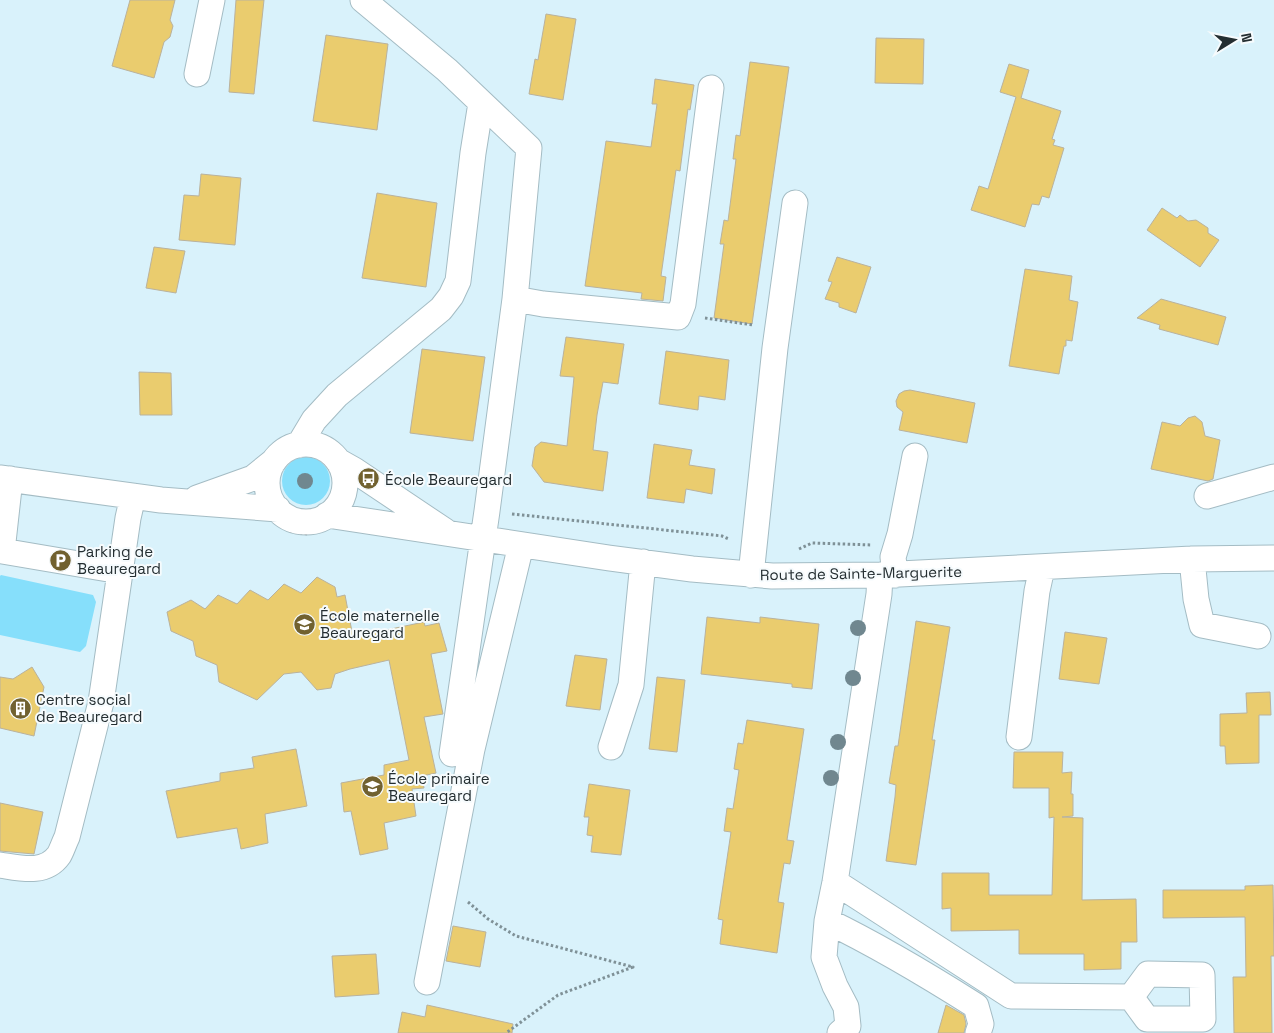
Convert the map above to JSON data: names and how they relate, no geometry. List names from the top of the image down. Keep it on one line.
{"streets":{"street":["Route de Sainte-Marguerite"]},"places":{"bus stop":["École Beauregard"],"parking":["Parking de Beauregard"],"school or university":["École maternelle Beauregard","École primaire Beauregard"],"building":["Centre social de Beauregard"]},"north":"right"}
